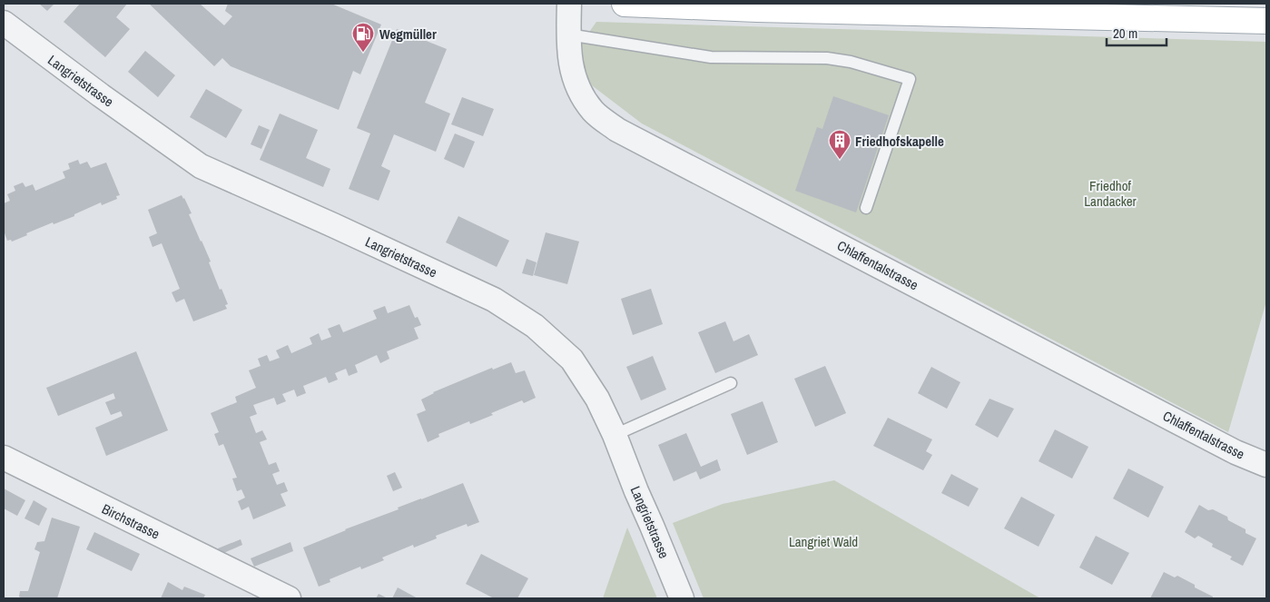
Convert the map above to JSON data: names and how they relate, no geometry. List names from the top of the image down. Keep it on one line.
{"streets":{"street":["Langrietstrasse","Chlaffentalstrasse","Birchstrasse"]},"parks":["Friedhof Landacker","Langriet Wald"],"places":{"fuel station":["Wegmüller"],"building":["Friedhofskapelle"]},"scale_bar":"20 m"}
